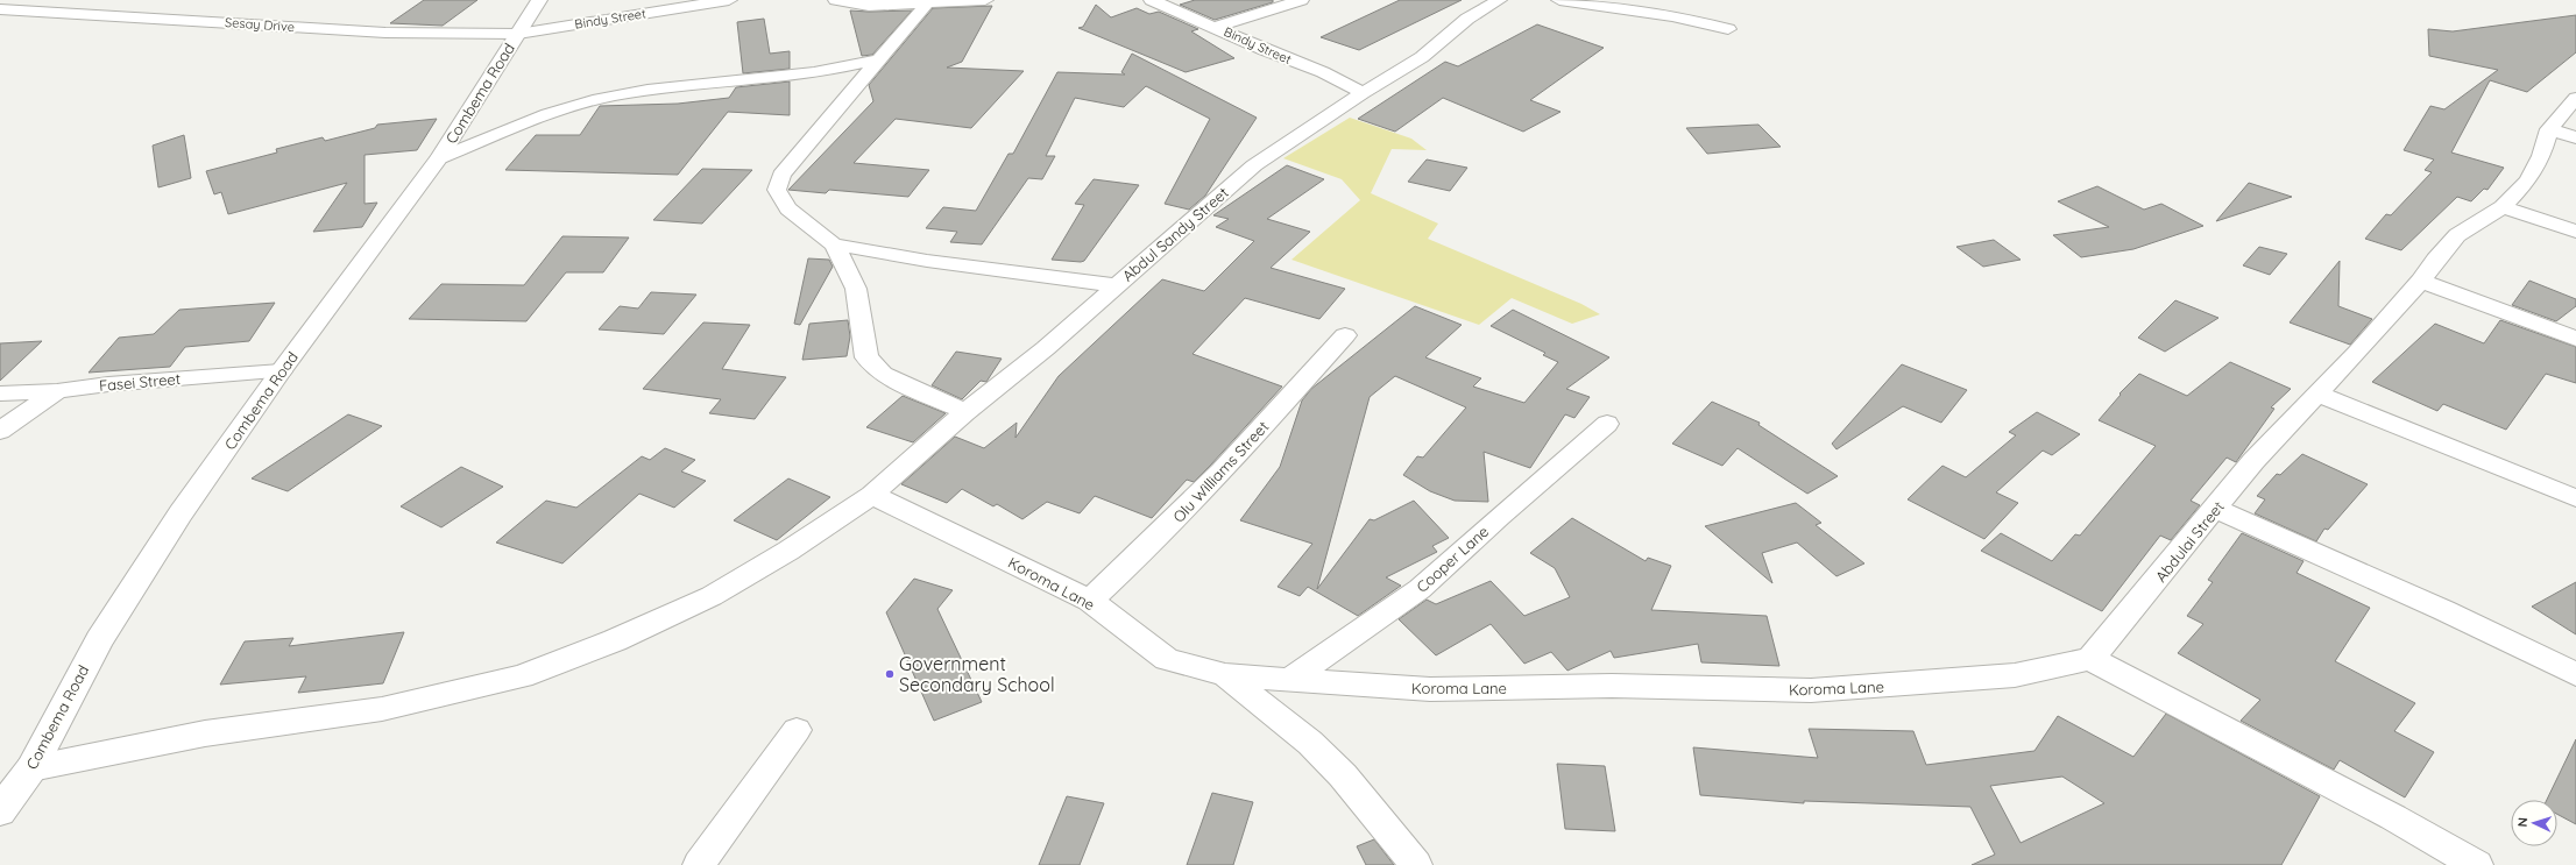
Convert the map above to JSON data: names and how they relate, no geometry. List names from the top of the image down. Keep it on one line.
{"streets":{"street":["Bindy Street","Sesay Drive","Combema Road","Abdul Sandy Street","Fasei Street","Olu Williams Street","Abdulai Street","Cooper Lane","Koroma Lane"]},"crossings":[["Bindy Street","Sesay Drive"],["Bindy Street","Combema Road"],["Bindy Street","Abdul Sandy Street"],["Sesay Drive","Combema Road"],["Combema Road","Abdul Sandy Street"],["Combema Road","Fasei Street"],["Abdul Sandy Street","Koroma Lane"],["Olu Williams Street","Koroma Lane"],["Abdulai Street","Koroma Lane"],["Cooper Lane","Koroma Lane"]],"places":["Government Secondary School"],"north":"left"}
